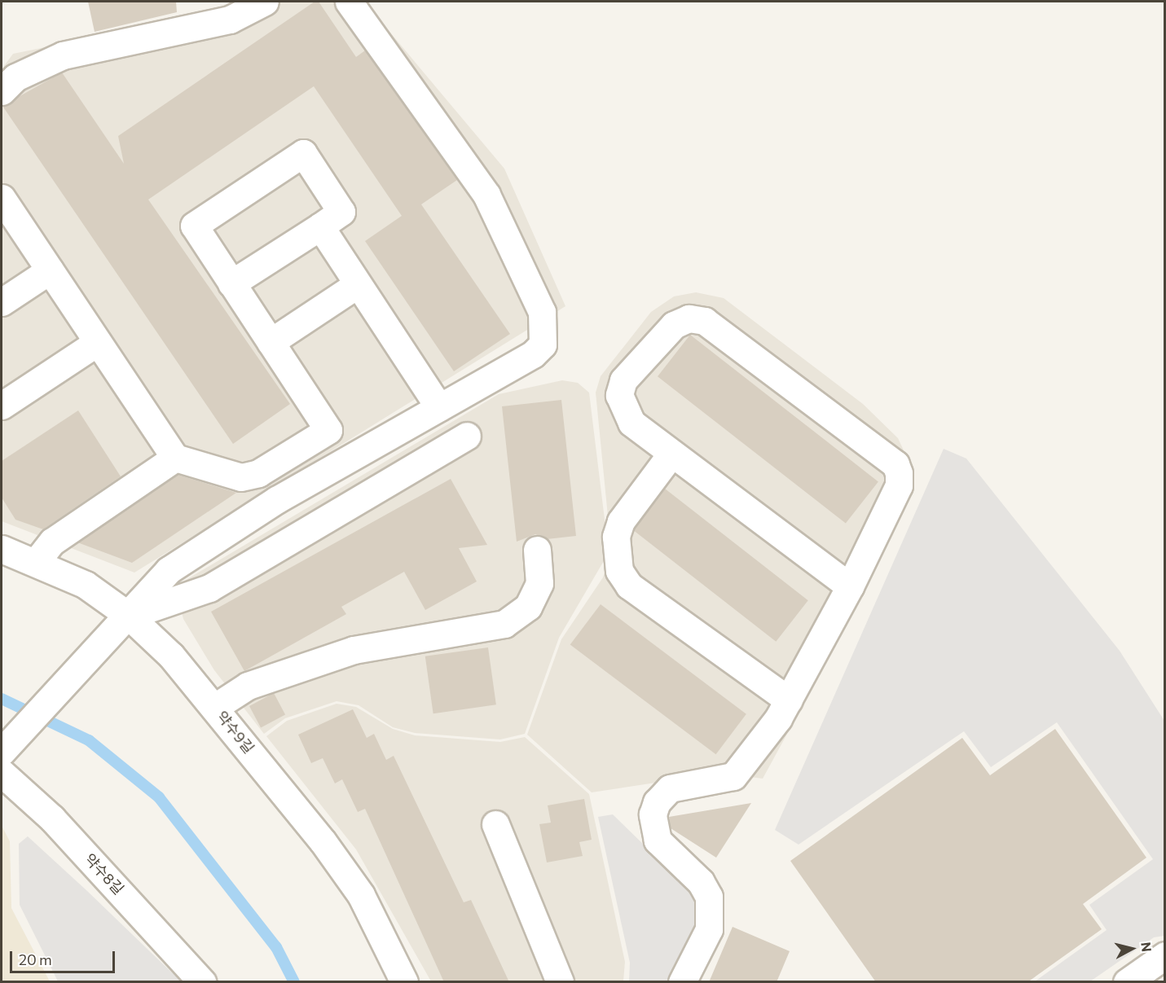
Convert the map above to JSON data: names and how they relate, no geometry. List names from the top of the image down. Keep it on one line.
{"streets":{"street":["약수9길","약수8길"]},"scale_bar":"20 m","north":"right"}
